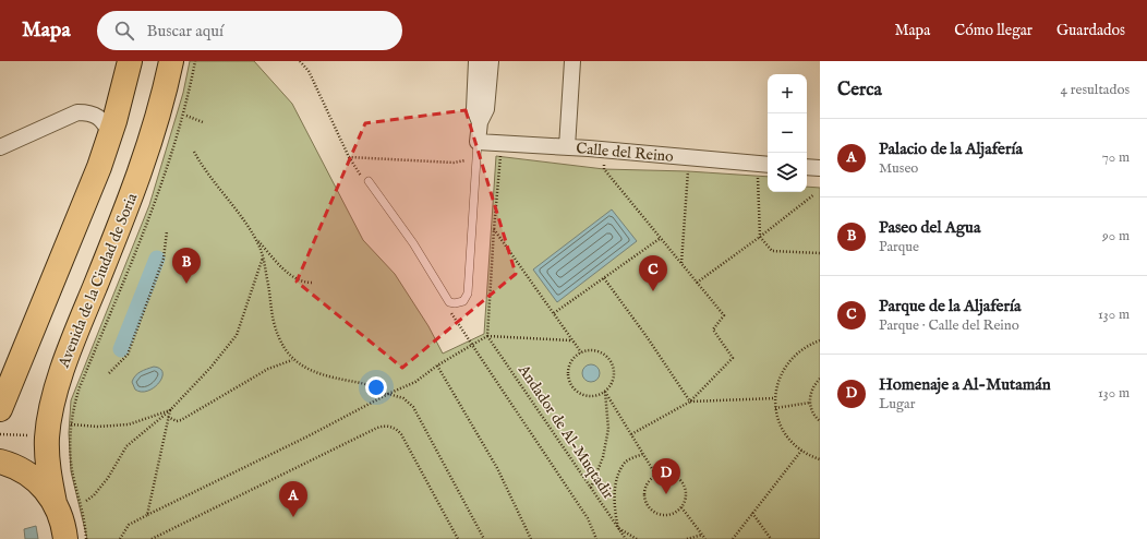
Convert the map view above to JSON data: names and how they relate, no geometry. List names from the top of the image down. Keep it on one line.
{"streets":{"main road":["Avenida de la Ciudad de Soria"],"street":["Calle del Reino"],"path":["Andador de Al-Muqtadir"]},"page":{"header":"Mapa","search":"Buscar aquí","nav":["Mapa","Cómo llegar","Guardados"],"heading":["Cerca","4 resultados"],"map_buttons":["+","−"],"list":[{"mark":"A","name":"Palacio de la Aljafería","note":"Museo","value":"70 m"},{"mark":"B","name":"Paseo del Agua","note":"Parque","value":"90 m"},{"mark":"C","name":"Parque de la Aljafería","note":"Parque · Calle del Reino","value":"130 m"},{"mark":"D","name":"Homenaje a Al-Mutamán","note":"Lugar","value":"130 m"}],"pins":["B","C","D","A"]}}
